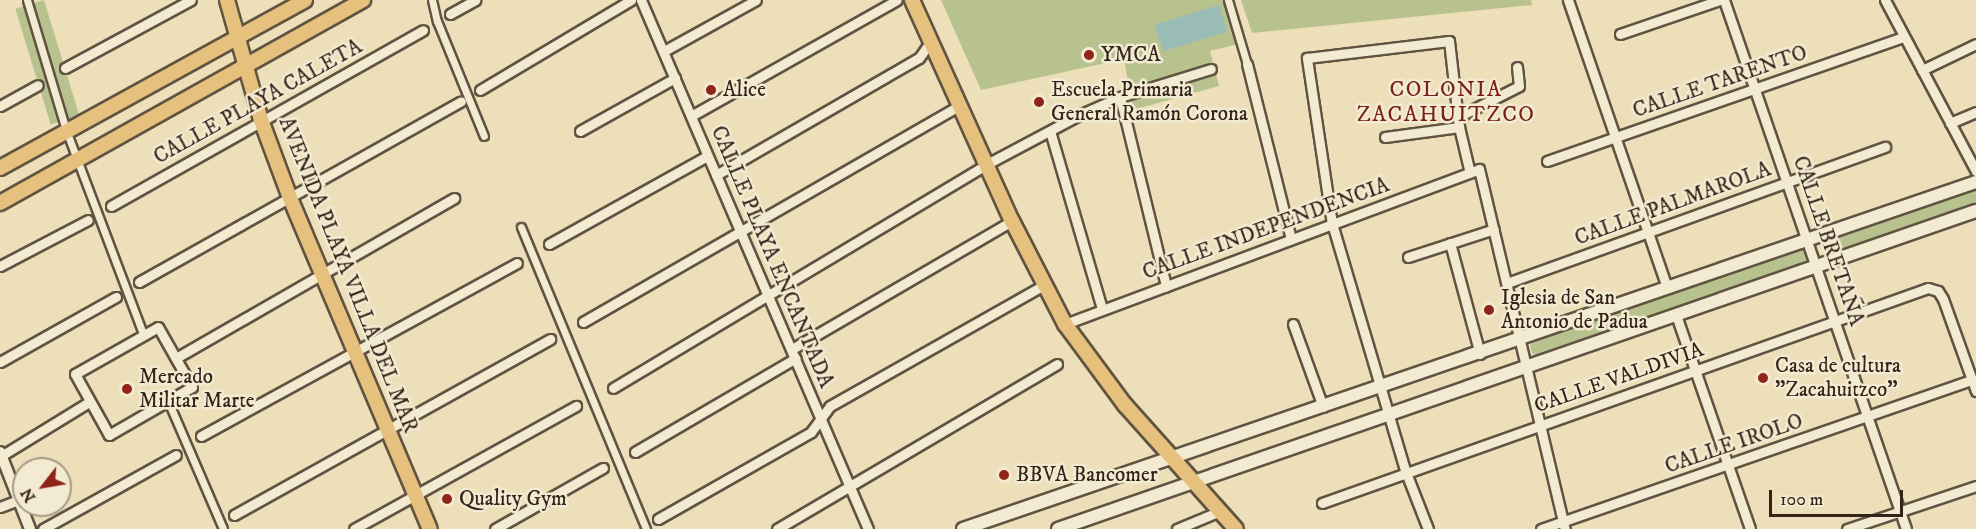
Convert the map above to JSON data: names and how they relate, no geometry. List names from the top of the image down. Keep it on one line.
{"streets":{"main road":["AVENIDA PLAYA VILLA DEL MAR"],"street":["CALLE TARENTO","CALLE PLAYA CALETA","CALLE PALMAROLA","CALLE INDEPENDENCIA","CALLE BRETAÑA","CALLE PLAYA ENCANTADA","CALLE VALDIVIA","CALLE IROLO"]},"crossings":[["CALLE TARENTO","CALLE BRETAÑA"],["CALLE PLAYA CALETA","AVENIDA PLAYA VILLA DEL MAR"],["CALLE PALMAROLA","CALLE BRETAÑA"],["CALLE BRETAÑA","CALLE VALDIVIA"],["CALLE BRETAÑA","CALLE IROLO"],["CALLE VALDIVIA","CALLE IROLO"]],"districts":["COLONIA ZACAHUITZCO"],"places":["YMCA","Alice","Escuela Primaria General Ramón Corona","Iglesia de San Antonio de Padua","Casa de cultura \"Zacahuitzco\"","Mercado Militar Marte","BBVA Bancomer","Quality Gym"],"scale_bar":"100 m","north":"bottom left"}
